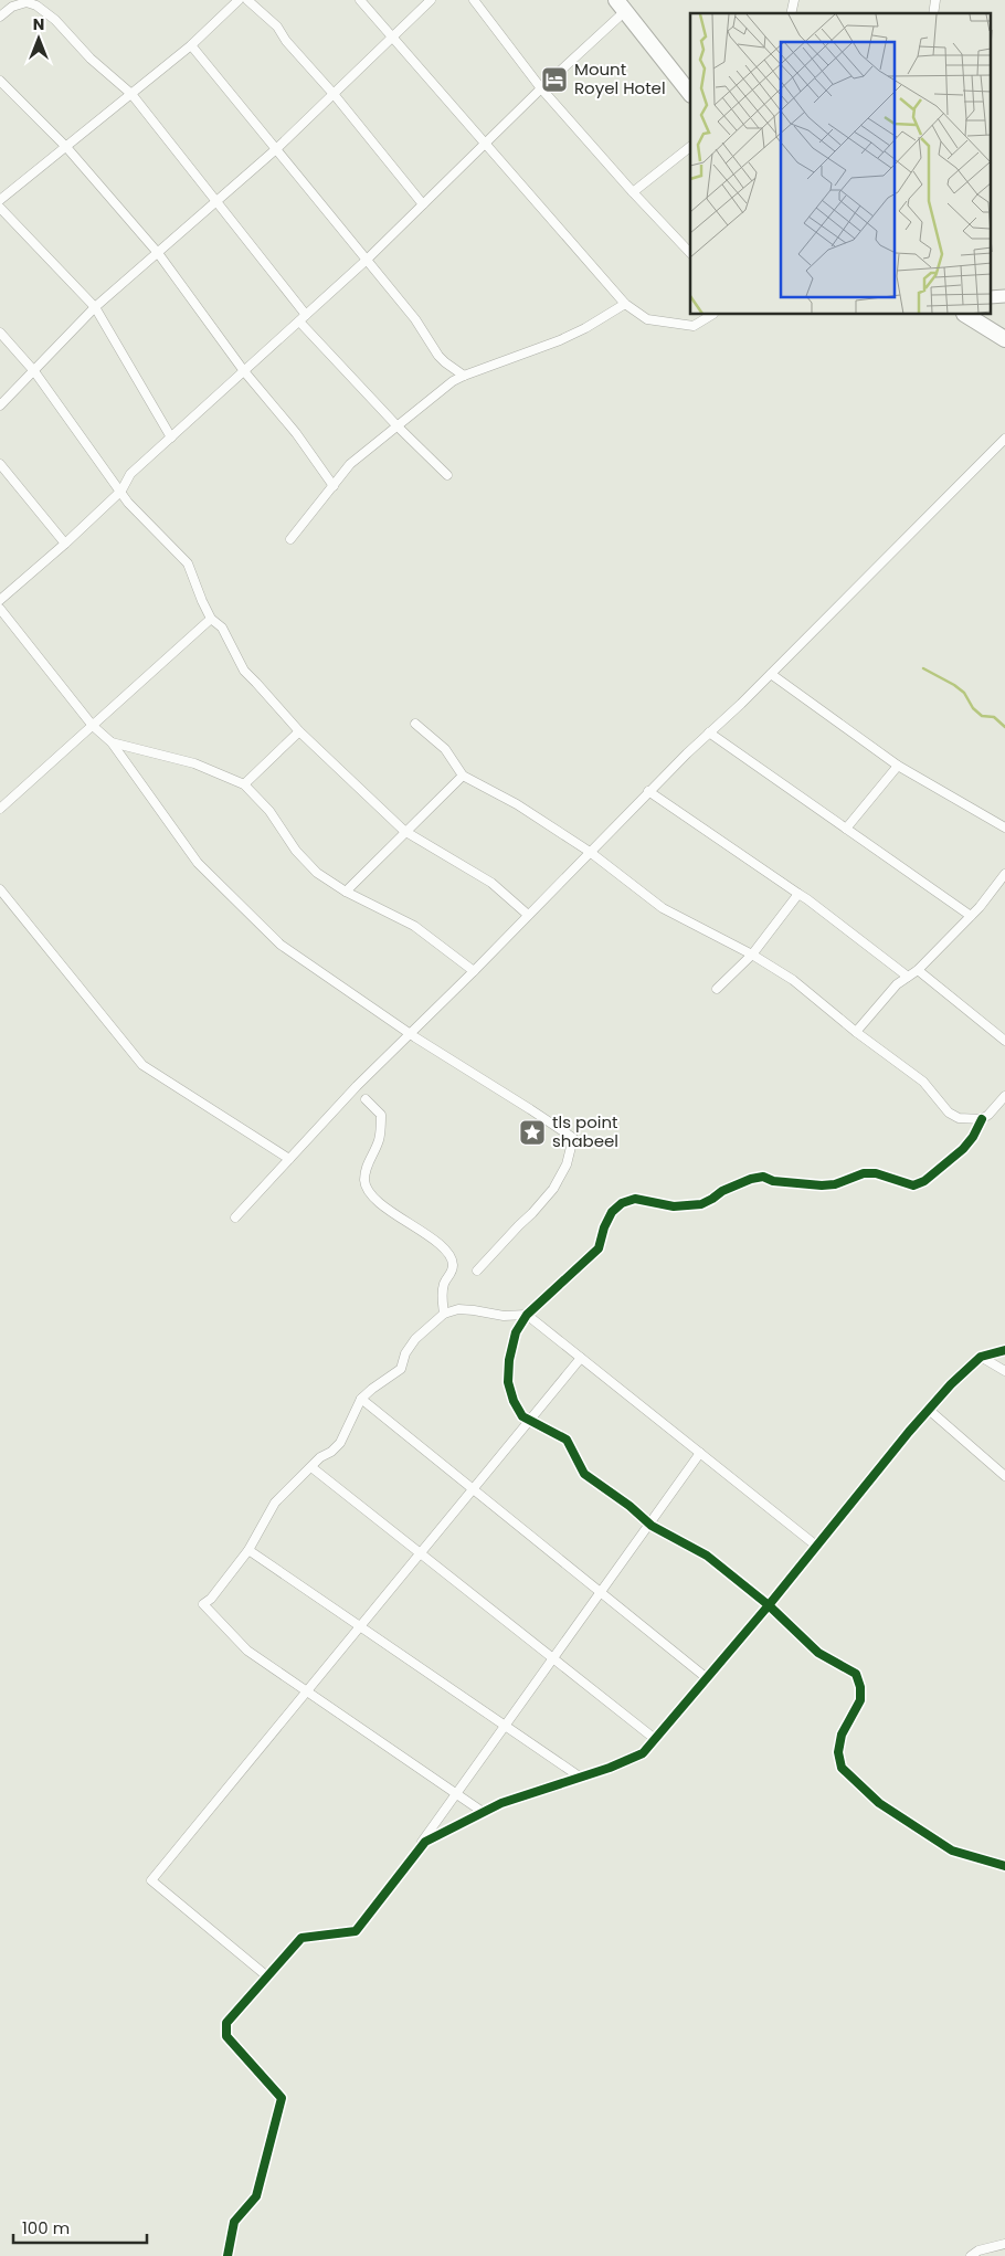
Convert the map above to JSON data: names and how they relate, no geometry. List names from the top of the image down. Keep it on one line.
{"places":{"hotel":["Mount Royel Hotel"],"place":["tls point shabeel"]},"scale_bar":"100 m","north":"top"}
